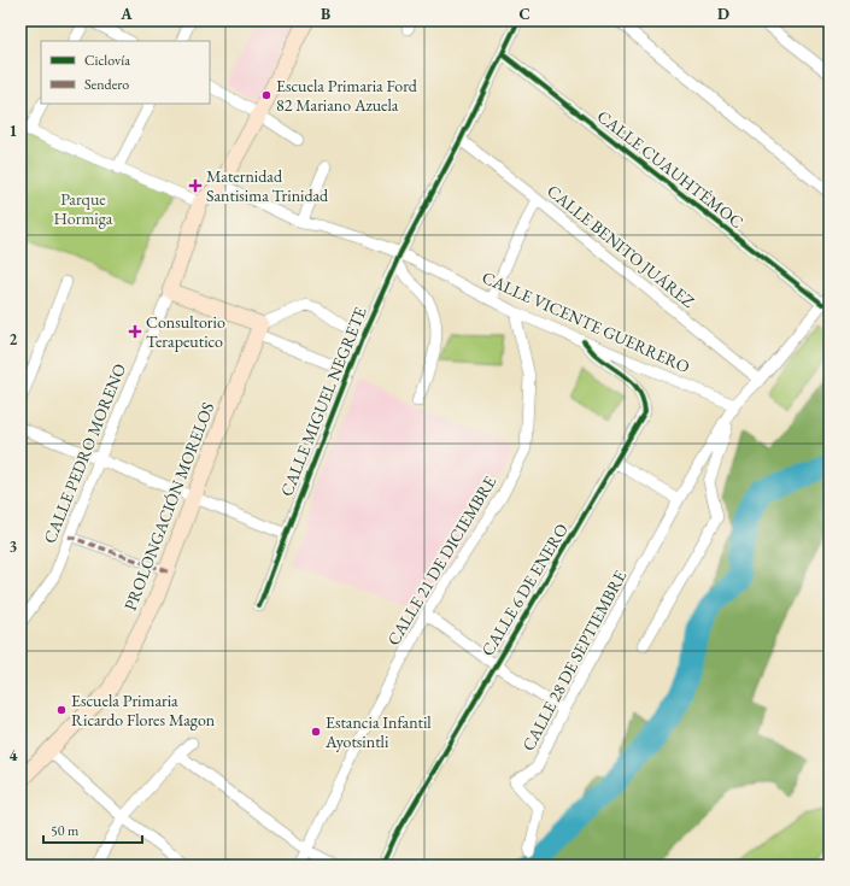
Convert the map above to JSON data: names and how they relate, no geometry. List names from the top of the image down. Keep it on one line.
{"streets":{"main road":["PROLONGACIÓN MORELOS"],"street":["CALLE CUAUHTÉMOC","CALLE BENITO JUÁREZ","CALLE VICENTE GUERRERO","CALLE MIGUEL NEGRETE","CALLE PEDRO MORENO","CALLE 21 DE DICIEMBRE","CALLE 6 DE ENERO","CALLE 28 DE SEPTIEMBRE"]},"crossings":[["CALLE CUAUHTÉMOC","CALLE MIGUEL NEGRETE"],["CALLE BENITO JUÁREZ","CALLE MIGUEL NEGRETE"],["CALLE VICENTE GUERRERO","CALLE MIGUEL NEGRETE"],["CALLE VICENTE GUERRERO","CALLE 21 DE DICIEMBRE"],["CALLE VICENTE GUERRERO","CALLE 6 DE ENERO"],["CALLE VICENTE GUERRERO","CALLE 28 DE SEPTIEMBRE"]],"parks":["Parque Hormiga"],"places":{"other":["Escuela Primaria Ford 82 Mariano Azuela","Escuela Primaria Ricardo Flores Magon","Estancia Infantil Ayotsintli"],"health":["Maternidad Santisima Trinidad","Consultorio Terapeutico"]},"legend":["Ciclovía","Sendero"],"scale_bar":"50 m","grid":{"columns":["A","B","C","D"],"rows":["1","2","3","4"]}}
